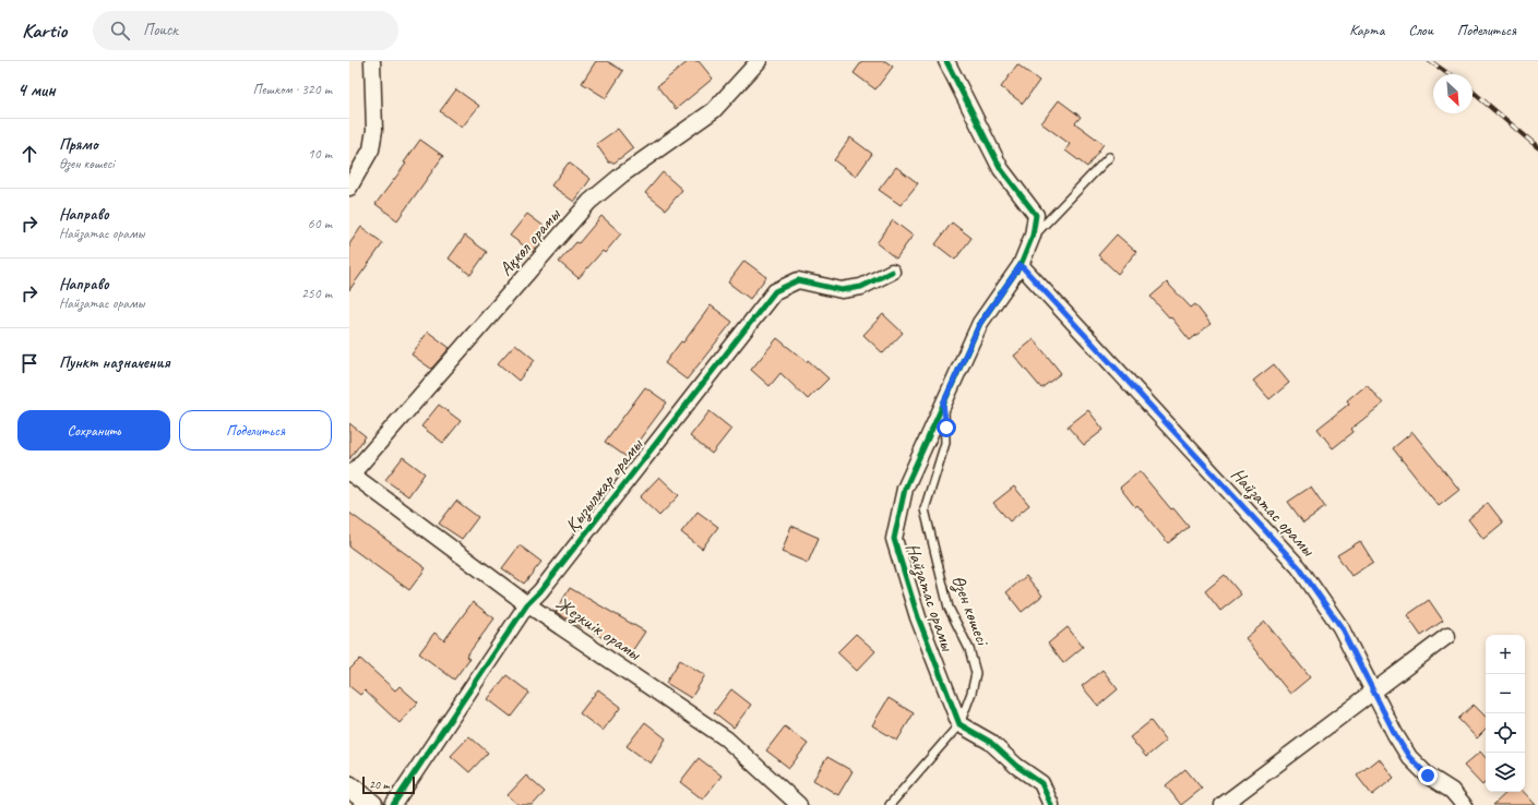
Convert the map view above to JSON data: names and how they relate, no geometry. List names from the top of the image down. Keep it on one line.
{"streets":{"street":["Ақкөл орамы","Қызылжар орамы","Найзатас орамы","Жезкиік орамы"],"lane":["Өзен көшесі"]},"crossings":[["Ақкөл орамы","Жезкиік орамы"],["Қызылжар орамы","Жезкиік орамы"],["Найзатас орамы","Өзен көшесі"]],"scale_bar":"20 m","north":"bottom right","page":{"header":"Kartio","search":"Поиск","nav":["Карта","Слои","Поделиться"],"heading":["4 мин","Пешком · 320 m"],"list":[["Прямо","Өзен көшесі","10 m"],["Направо","Найзатас орамы","60 m"],["Направо","Найзатас орамы","250 m"],"Пункт назначения"],"buttons":["Сохранить","Поделиться"],"map_buttons":["+","−"],"scale":"20 m"}}
